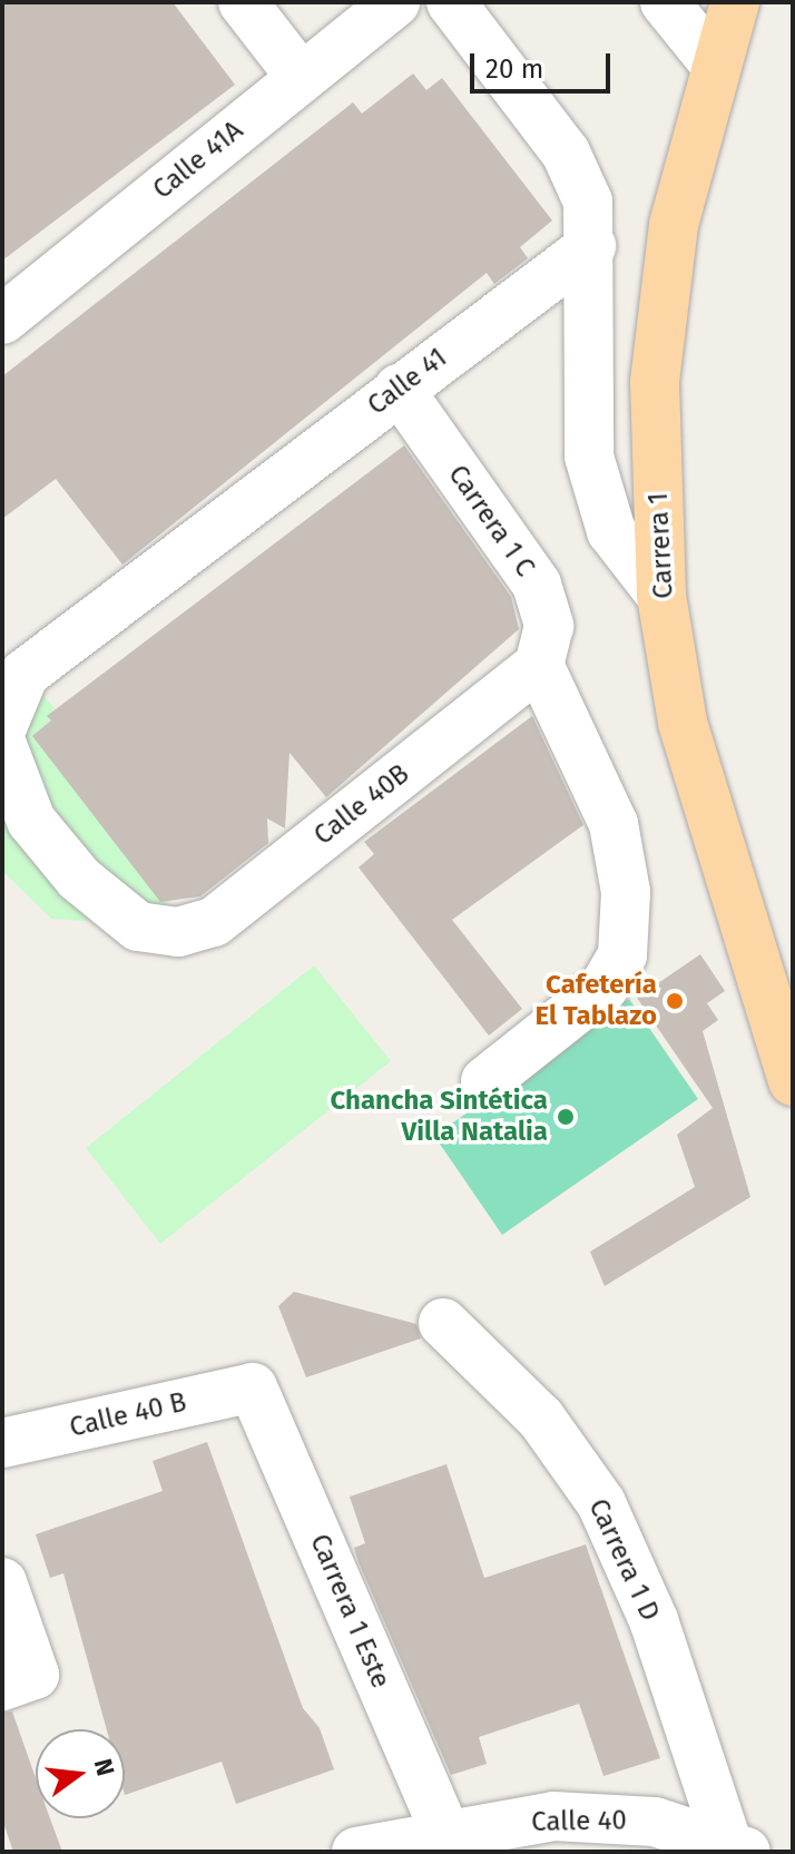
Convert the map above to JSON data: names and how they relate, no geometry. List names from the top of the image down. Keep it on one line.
{"streets":{"main road":["Carrera 1"],"street":["Calle 41A","Calle 41","Carrera 1 C","Calle 40B","Calle 40 B","Carrera 1 D","Carrera 1 Este","Calle 40"]},"crossings":[["Calle 41","Carrera 1 C"],["Calle 41","Calle 40B"],["Carrera 1 C","Calle 40B"],["Calle 40 B","Carrera 1 Este"],["Carrera 1 D","Calle 40"],["Carrera 1 Este","Calle 40"]],"places":["Cafetería El Tablazo","Chancha Sintética Villa Natalia"],"scale_bar":"20 m","north":"right"}
